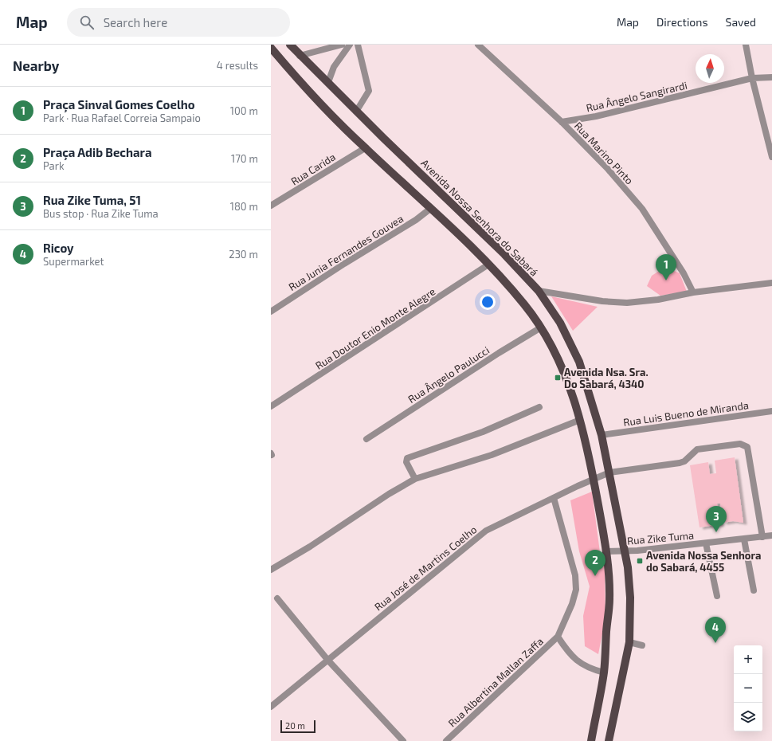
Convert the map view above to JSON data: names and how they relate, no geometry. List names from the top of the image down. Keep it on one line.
{"streets":{"main road":["Avenida Nossa Senhora do Sabará"],"street":["Rua Ângelo Sangirardi","Rua Marino Pinto","Rua Carida","Rua Junia Fernandes Gouvea","Rua Doutor Enio Monte Alegre","Rua Ângelo Paulucci","Rua Luis Bueno de Miranda","Rua Zike Tuma","Rua José de Martins Coelho","Rua Albertina Mallan Zaffa"]},"crossings":[["Rua Ângelo Sangirardi","Rua Marino Pinto"],["Avenida Nossa Senhora do Sabará","Rua Luis Bueno de Miranda"],["Avenida Nossa Senhora do Sabará","Rua Zike Tuma"],["Avenida Nossa Senhora do Sabará","Rua José de Martins Coelho"],["Rua Zike Tuma","Rua José de Martins Coelho"]],"places":{"transit":["Avenida Nsa. Sra. Do Sabará, 4340","Avenida Nossa Senhora do Sabará, 4455"]},"scale_bar":"20 m","north":"top","page":{"header":"Map","search":"Search here","nav":["Map","Directions","Saved"],"heading":["Nearby","4 results"],"list":[{"mark":"1","name":"Praça Sinval Gomes Coelho","note":"Park · Rua Rafael Correia Sampaio","value":"100 m"},{"mark":"2","name":"Praça Adib Bechara","note":"Park","value":"170 m"},{"mark":"3","name":"Rua Zike Tuma, 51","note":"Bus stop · Rua Zike Tuma","value":"180 m"},{"mark":"4","name":"Ricoy","note":"Supermarket","value":"230 m"}],"pins":["1","3","2","4"],"map_buttons":["+","−"],"scale":"20 m"}}
